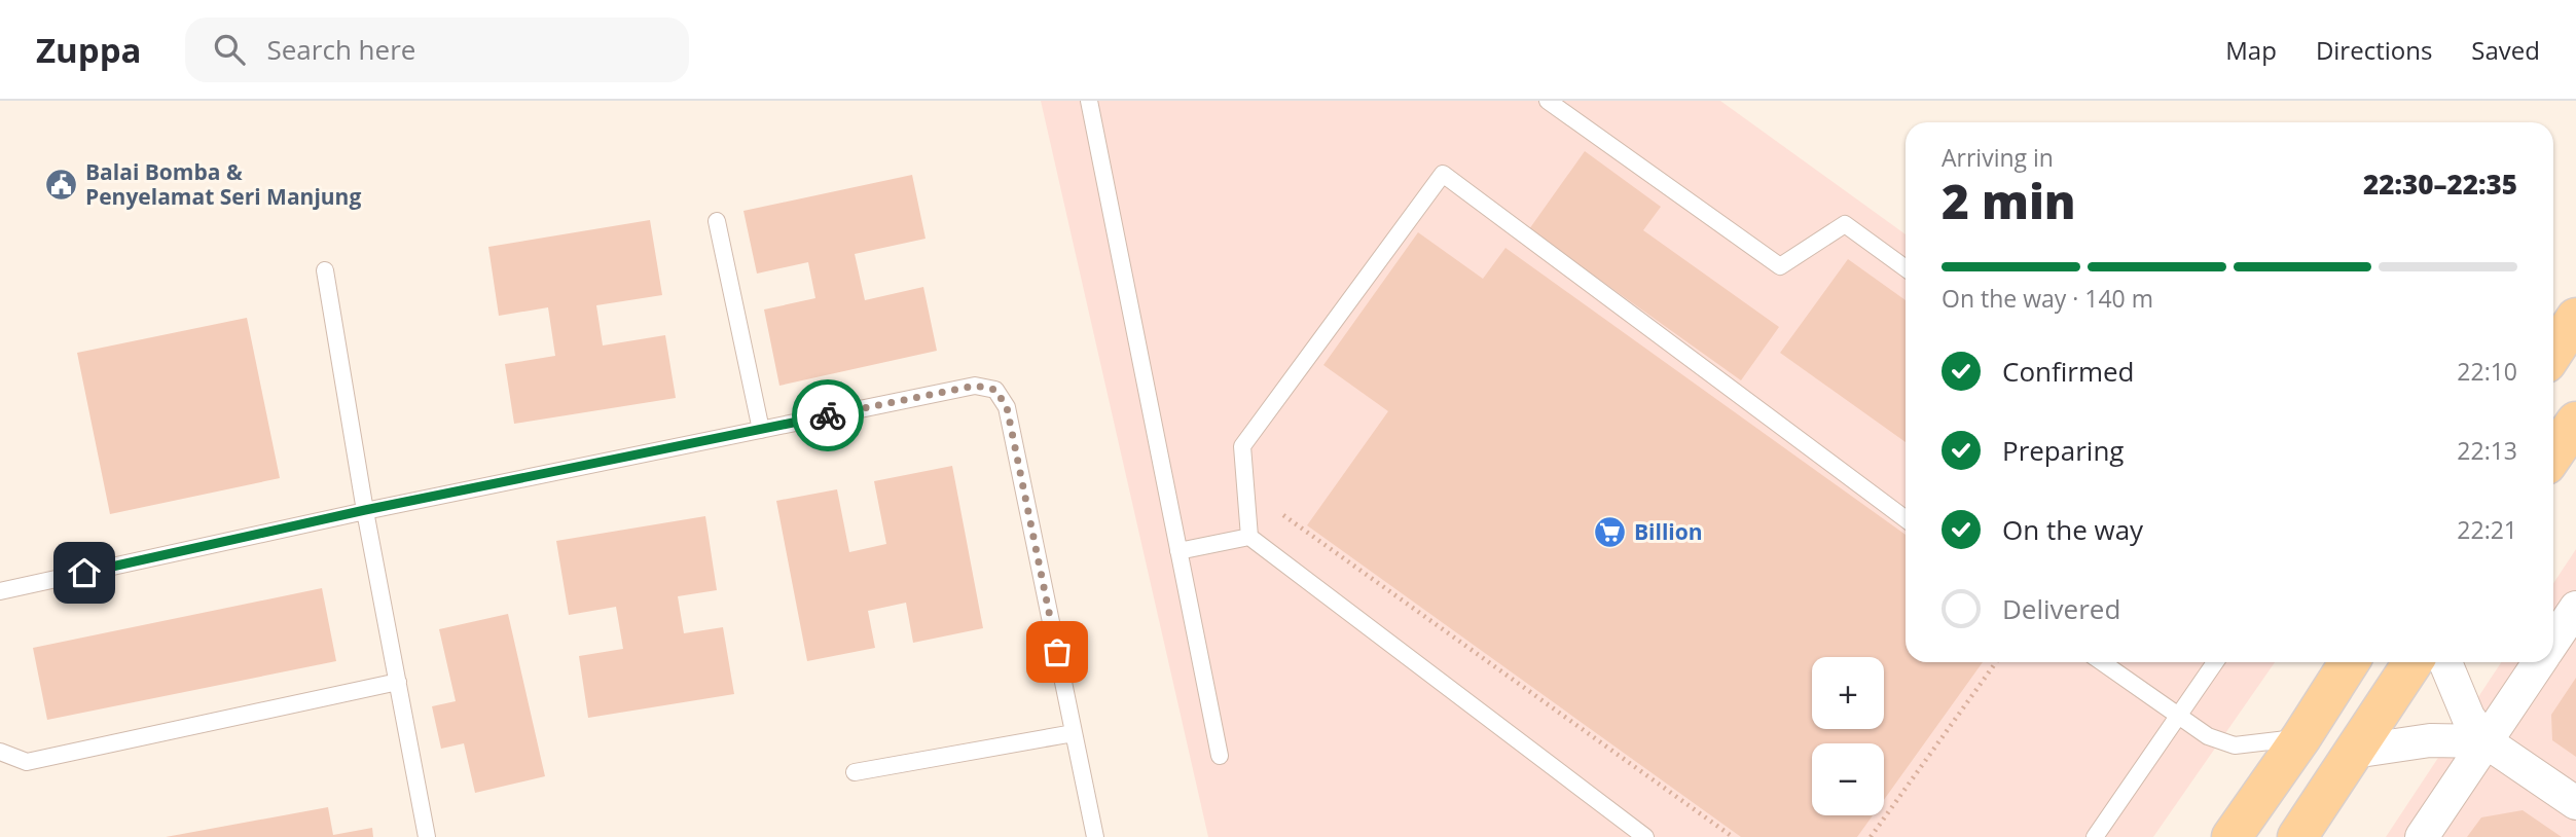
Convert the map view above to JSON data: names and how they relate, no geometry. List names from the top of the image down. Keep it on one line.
{"places":{"public building":["Balai Bomba & Penyelamat Seri Manjung"],"supermarket":["Billion"]},"page":{"header":"Zuppa","search":"Search here","nav":["Map","Directions","Saved"],"heading":["2 min","Arriving in","22:30–22:35"],"bar":"On the way · 140 m","list":[["Confirmed","22:10"],["Preparing","22:13"],["On the way","22:21"],"Delivered"],"map_buttons":["+","−"]}}
